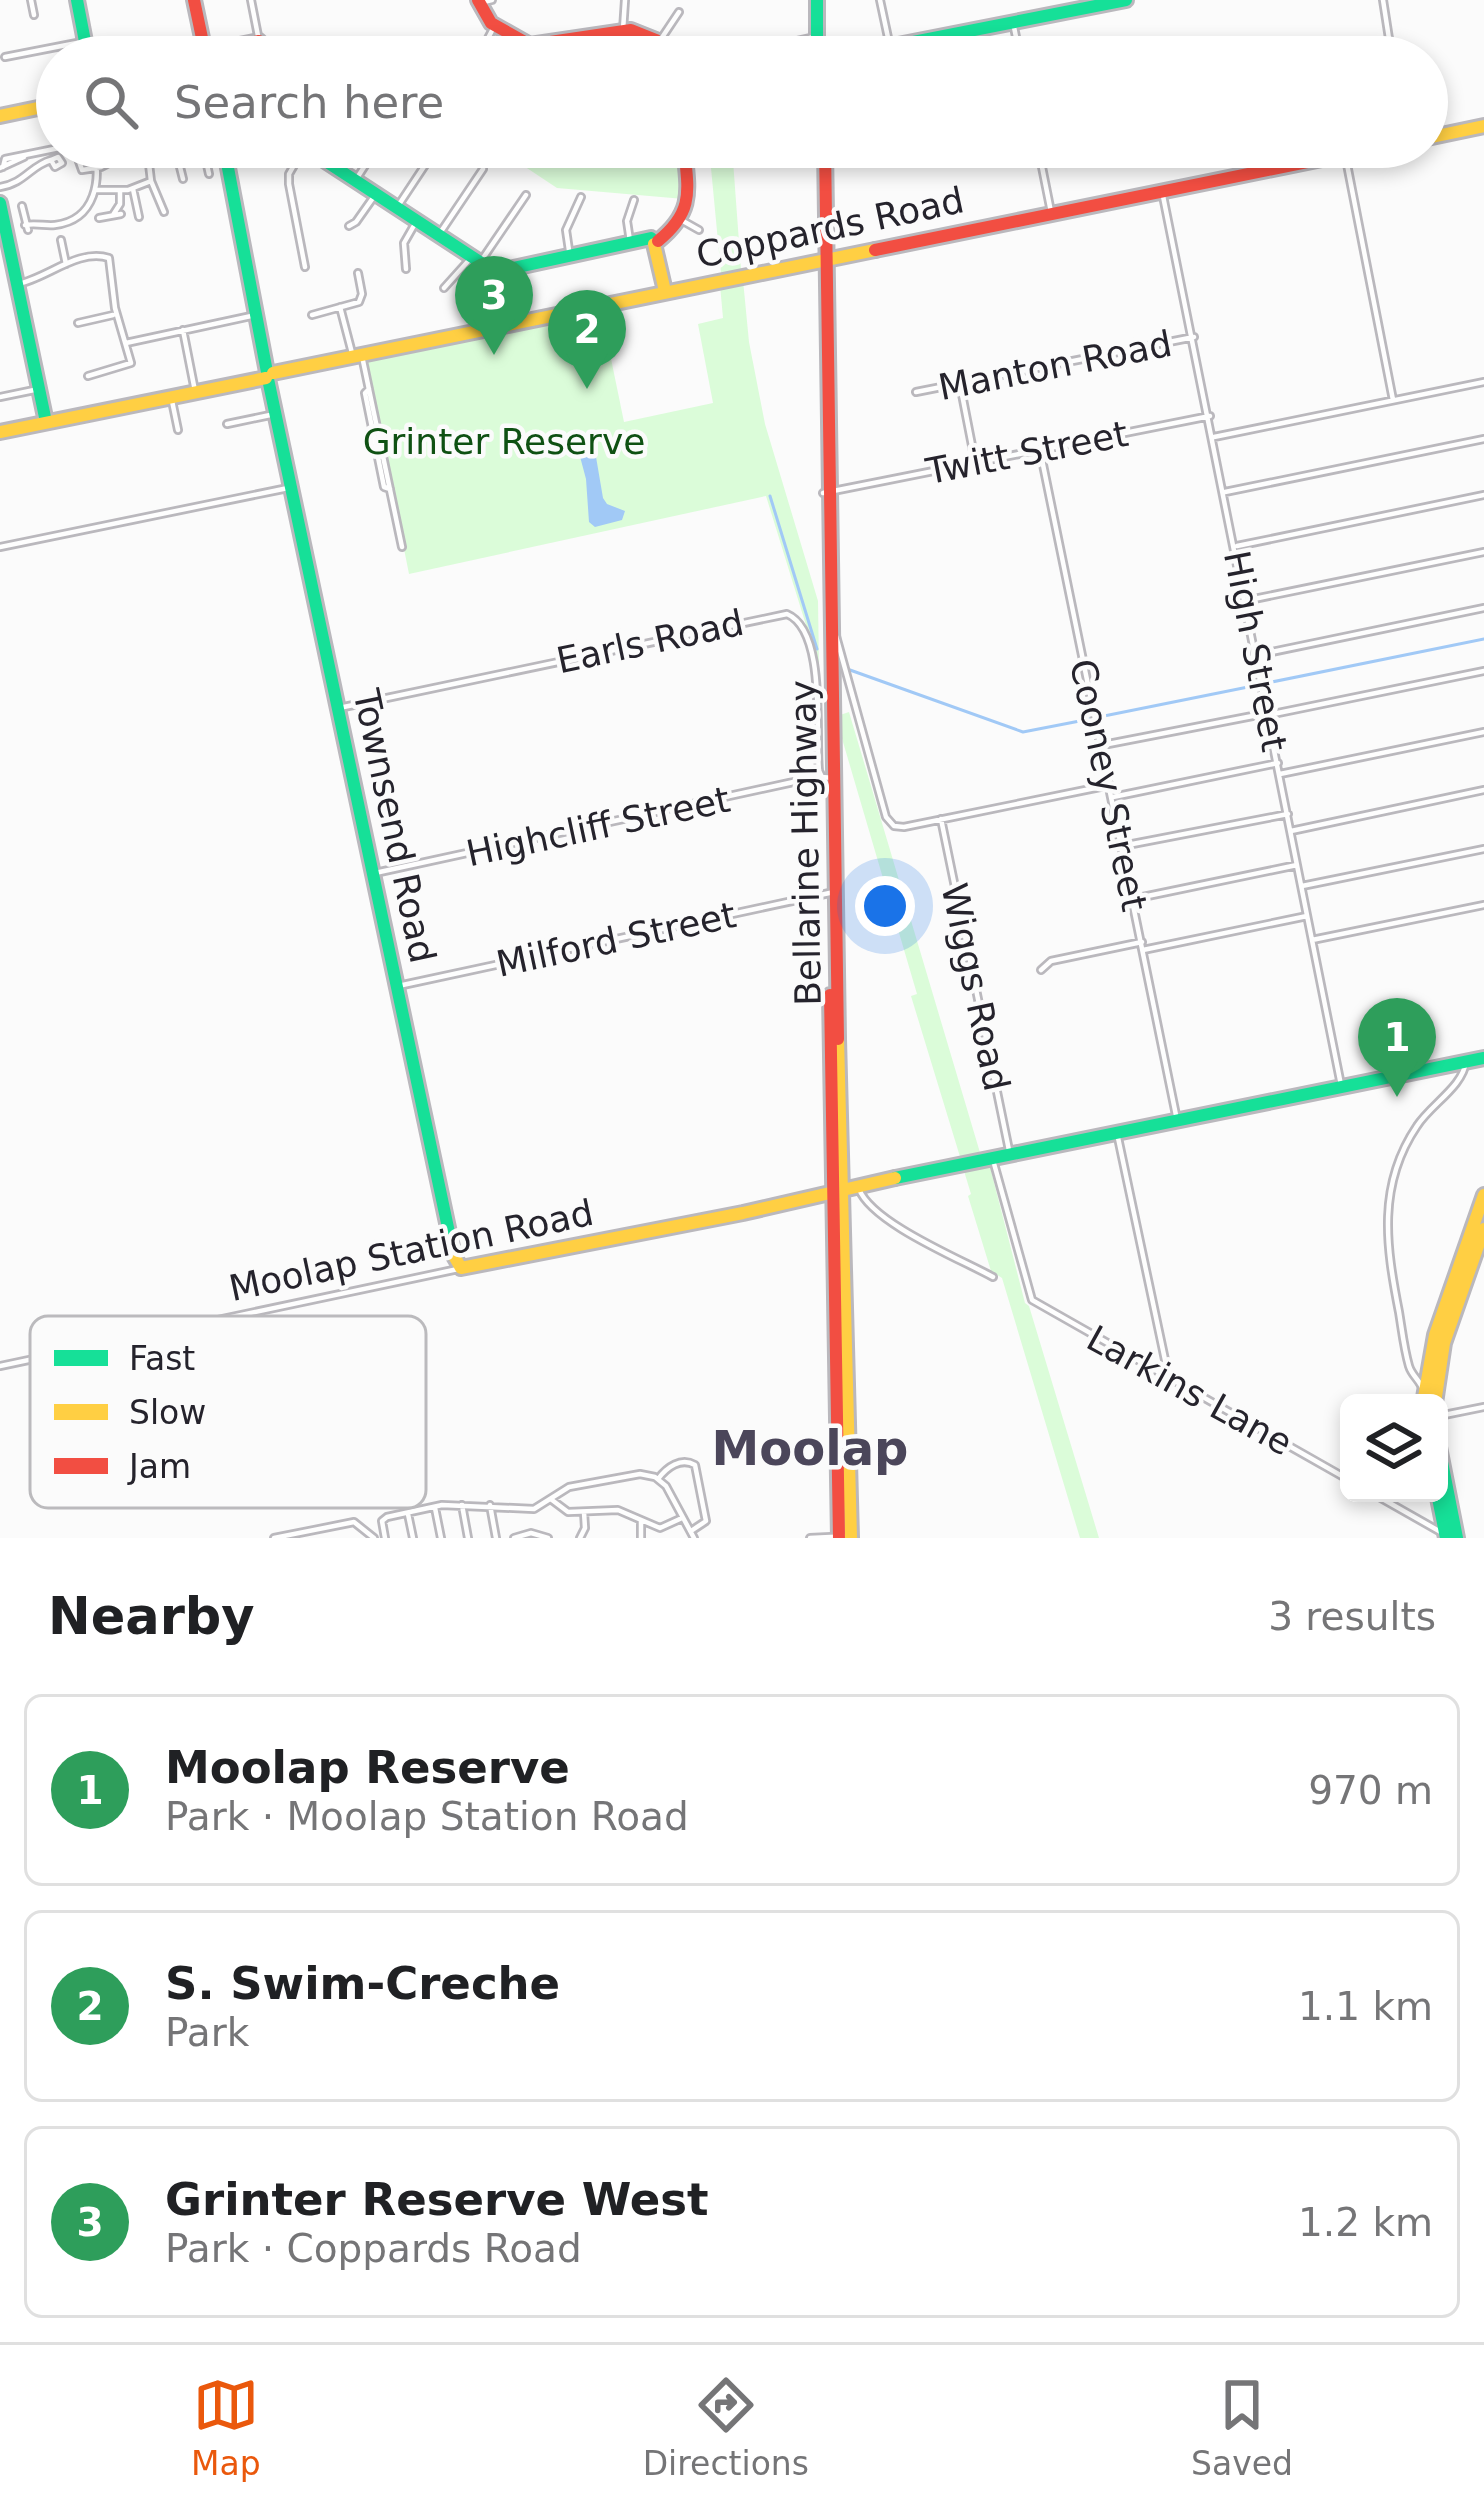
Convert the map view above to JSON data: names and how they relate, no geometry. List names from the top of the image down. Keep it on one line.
{"streets":{"main road":["Coppards Road","Townsend Road","Bellarine Highway","Moolap Station Road"],"street":["Manton Road","Twitt Street","Earls Road","High Street","Cooney Street","Highcliff Street","Milford Street","Wiggs Road","Larkins Lane"]},"crossings":[["Coppards Road","High Street"],["Coppards Road","Townsend Road"],["Coppards Road","Bellarine Highway"],["Manton Road","High Street"],["Twitt Street","High Street"],["Twitt Street","Cooney Street"],["Twitt Street","Bellarine Highway"],["Earls Road","Townsend Road"],["Earls Road","Highcliff Street"],["Earls Road","Bellarine Highway"],["High Street","Moolap Station Road"],["Cooney Street","Moolap Station Road"],["Townsend Road","Highcliff Street"],["Townsend Road","Milford Street"],["Townsend Road","Moolap Station Road"],["Highcliff Street","Bellarine Highway"],["Bellarine Highway","Milford Street"],["Bellarine Highway","Moolap Station Road"],["Wiggs Road","Moolap Station Road"],["Moolap Station Road","Larkins Lane"]],"districts":["Moolap"],"parks":["Grinter Reserve"],"legend":["Fast","Slow","Jam"],"page":{"search":"Search here","pins":["3","2","1"],"heading":["Nearby","3 results"],"list":[{"mark":"1","name":"Moolap Reserve","note":"Park · Moolap Station Road","value":"970 m"},{"mark":"2","name":"S. Swim-Creche","note":"Park","value":"1.1 km"},{"mark":"3","name":"Grinter Reserve West","note":"Park · Coppards Road","value":"1.2 km"}],"nav":["Map","Directions","Saved"]}}
